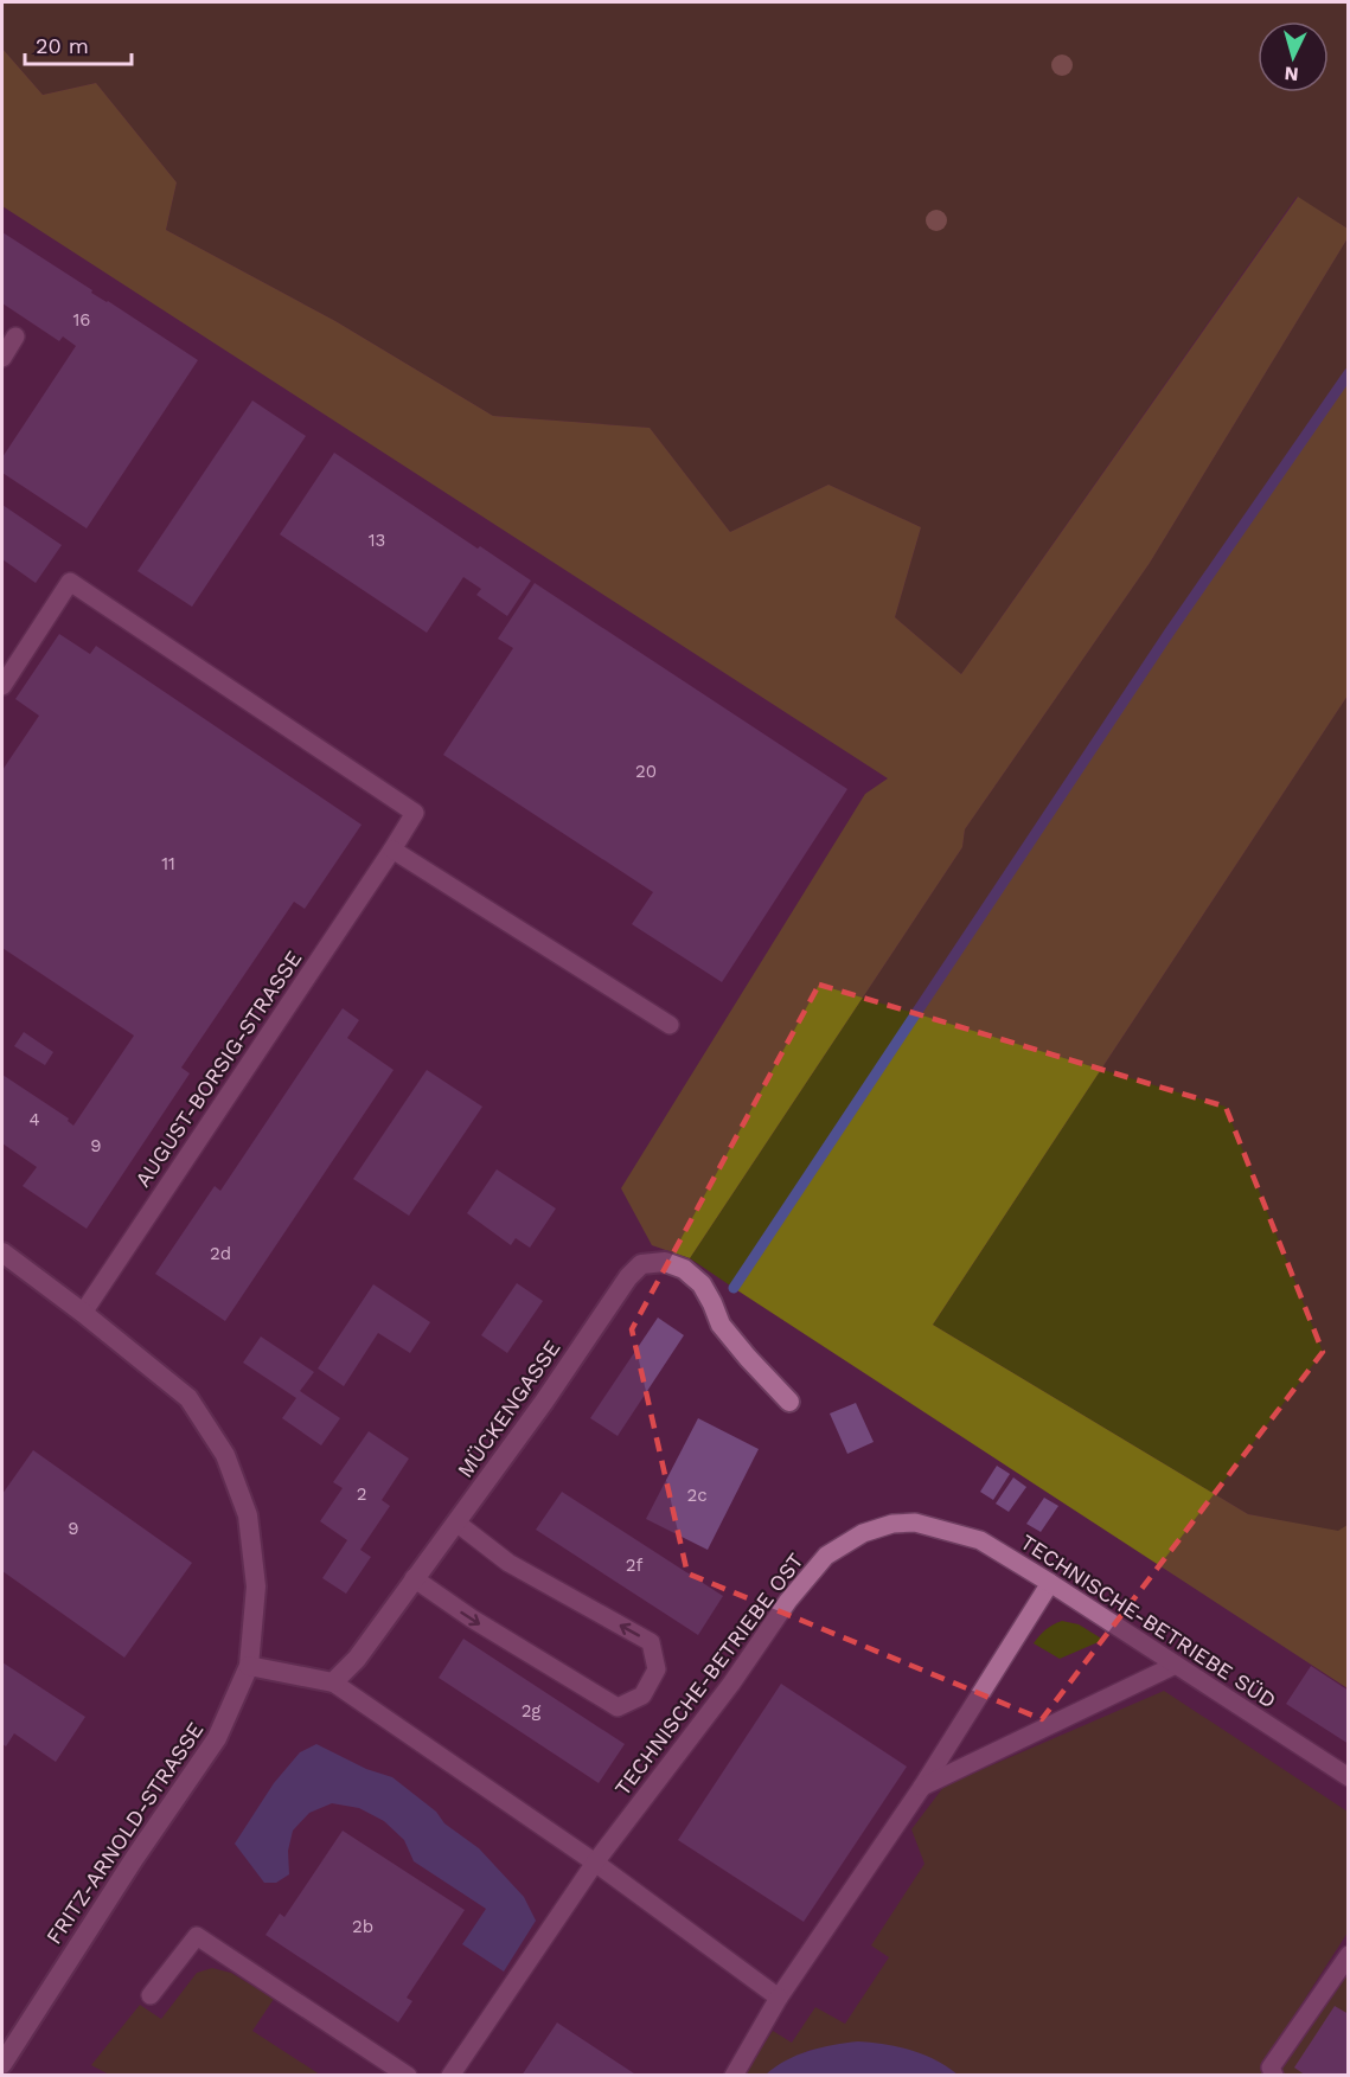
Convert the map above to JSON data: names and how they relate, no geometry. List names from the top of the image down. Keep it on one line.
{"streets":{"street":["MÜCKENGASSE","FRITZ-ARNOLD-STRASSE"],"lane":["AUGUST-BORSIG-STRASSE","TECHNISCHE-BETRIEBE SÜD","TECHNISCHE-BETRIEBE OST"]},"crossings":[["AUGUST-BORSIG-STRASSE","FRITZ-ARNOLD-STRASSE"],["TECHNISCHE-BETRIEBE SÜD","TECHNISCHE-BETRIEBE OST"]],"house_numbers":["16","13","20","11","4","9","2d","2","2c","9","2f","2g","2b"],"scale_bar":"20 m","north":"bottom"}
